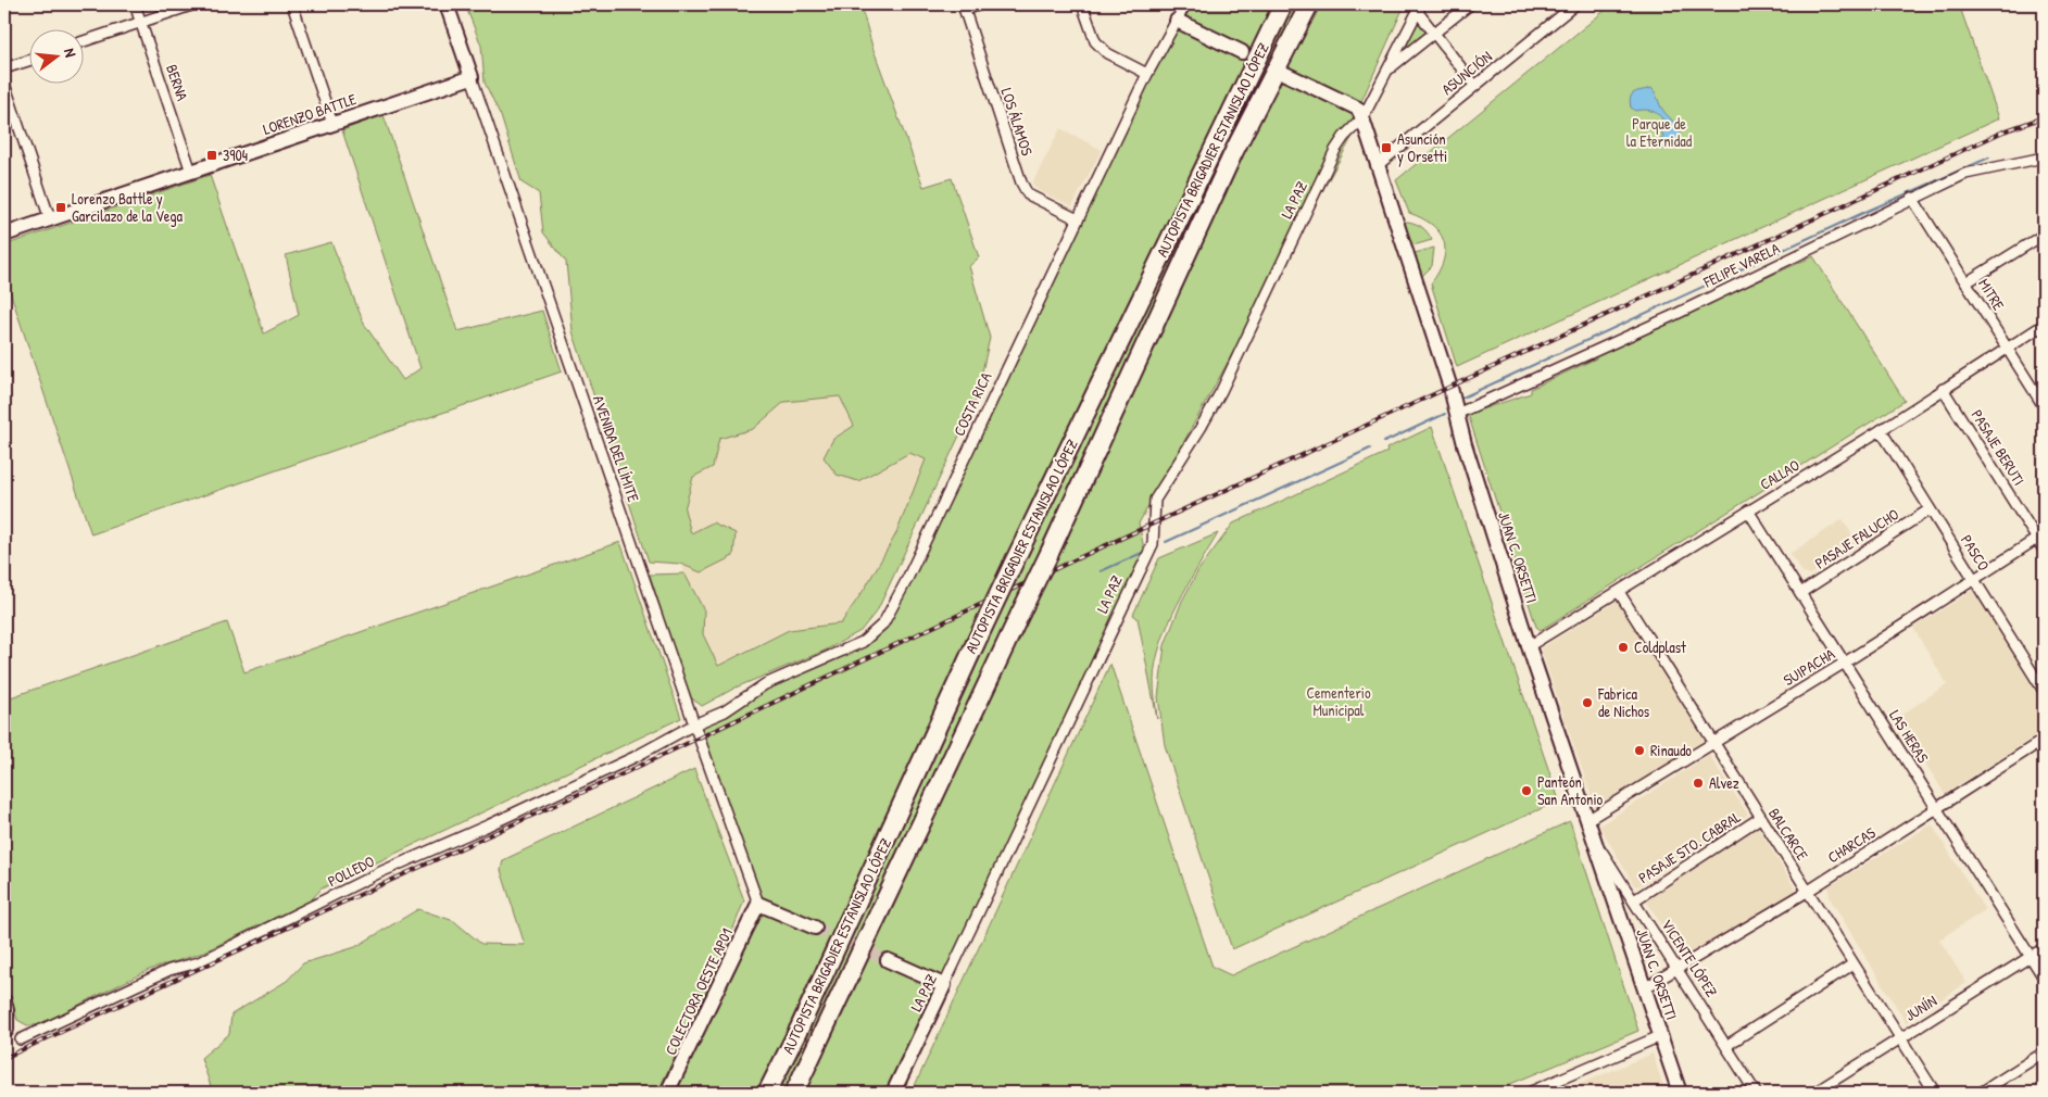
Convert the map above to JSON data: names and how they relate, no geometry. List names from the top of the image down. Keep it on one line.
{"streets":{"highway":["AUTOPISTA BRIGADIER ESTANISLAO LÓPEZ"],"street":["ASUNCIÓN","BERNA","LORENZO BATTLE","LOS ÁLAMOS","LA PAZ","FELIPE VARELA","MITRE","COSTA RICA","PASAJE BERUTI","AVENIDA DEL LÍMITE","CALLAO","PASAJE FALUCHO","PASCO","JUAN C. ORSETTI","SUIPACHA","LAS HERAS","BALCARCE","CHARCAS","PASAJE STO. CABRAL","POLLEDO","VICENTE LÓPEZ","COLECTORA OESTE AP01","JUNÍN"]},"crossings":[["ASUNCIÓN","JUAN C. ORSETTI"],["BERNA","LORENZO BATTLE"],["LORENZO BATTLE","AVENIDA DEL LÍMITE"],["LOS ÁLAMOS","COSTA RICA"],["LA PAZ","JUAN C. ORSETTI"],["FELIPE VARELA","MITRE"],["FELIPE VARELA","JUAN C. ORSETTI"],["MITRE","CALLAO"],["COSTA RICA","AVENIDA DEL LÍMITE"],["COSTA RICA","POLLEDO"],["PASAJE BERUTI","CALLAO"],["PASAJE BERUTI","SUIPACHA"],["AVENIDA DEL LÍMITE","POLLEDO"],["AVENIDA DEL LÍMITE","COLECTORA OESTE AP01"],["CALLAO","PASCO"],["CALLAO","JUAN C. ORSETTI"],["CALLAO","LAS HERAS"],["CALLAO","BALCARCE"],["PASAJE FALUCHO","PASCO"],["PASAJE FALUCHO","LAS HERAS"],["PASCO","SUIPACHA"],["JUAN C. ORSETTI","SUIPACHA"],["JUAN C. ORSETTI","CHARCAS"],["JUAN C. ORSETTI","VICENTE LÓPEZ"],["SUIPACHA","LAS HERAS"],["SUIPACHA","BALCARCE"],["LAS HERAS","CHARCAS"],["LAS HERAS","JUNÍN"],["BALCARCE","CHARCAS"],["BALCARCE","PASAJE STO. CABRAL"],["BALCARCE","JUNÍN"],["CHARCAS","VICENTE LÓPEZ"],["PASAJE STO. CABRAL","VICENTE LÓPEZ"]],"parks":["Parque de la Eternidad","Cementerio Municipal"],"places":{"transit":["Asunción y Orsetti","3904","Lorenzo Battle y Garcilazo de la Vega"],"other":["Coldplast","Fabrica de Nichos","Rinaudo","Alvez","Panteón San Antonio"]},"north":"right"}
